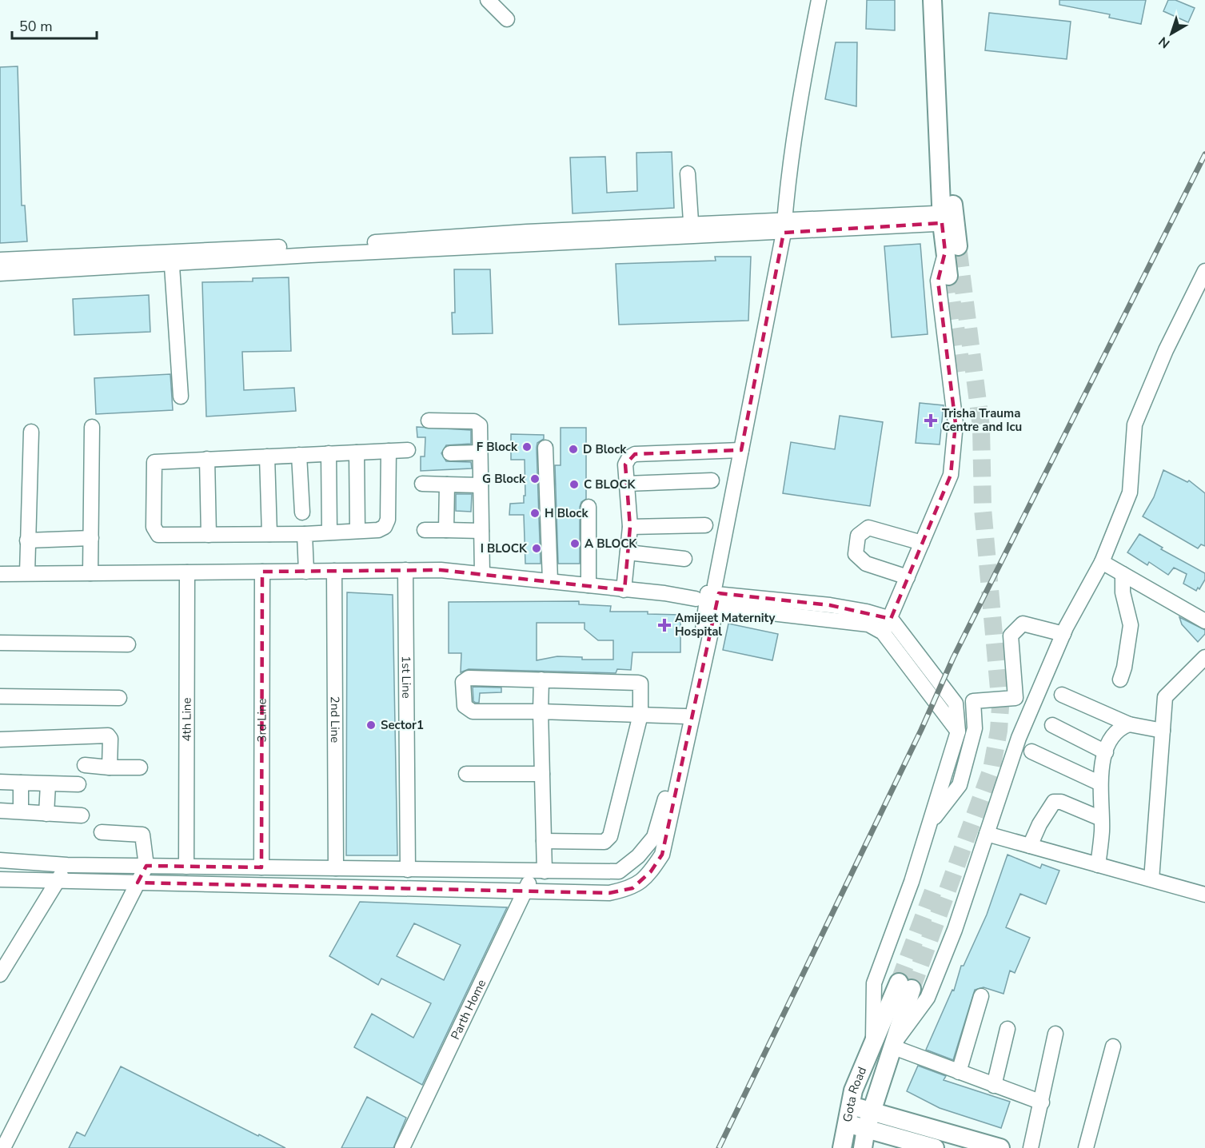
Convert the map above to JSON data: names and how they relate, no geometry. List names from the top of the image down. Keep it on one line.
{"streets":{"main road":["Gota Road"],"street":["1st Line","4th Line","3rd Line","2nd Line","Parth Home"]},"places":{"health":["Trisha Trauma Centre and Icu","Amijeet Maternity Hospital"],"other":["F Block","D Block","G Block","C BLOCK","H Block","A BLOCK","I BLOCK","Sector1"]},"scale_bar":"50 m","north":"bottom left"}
